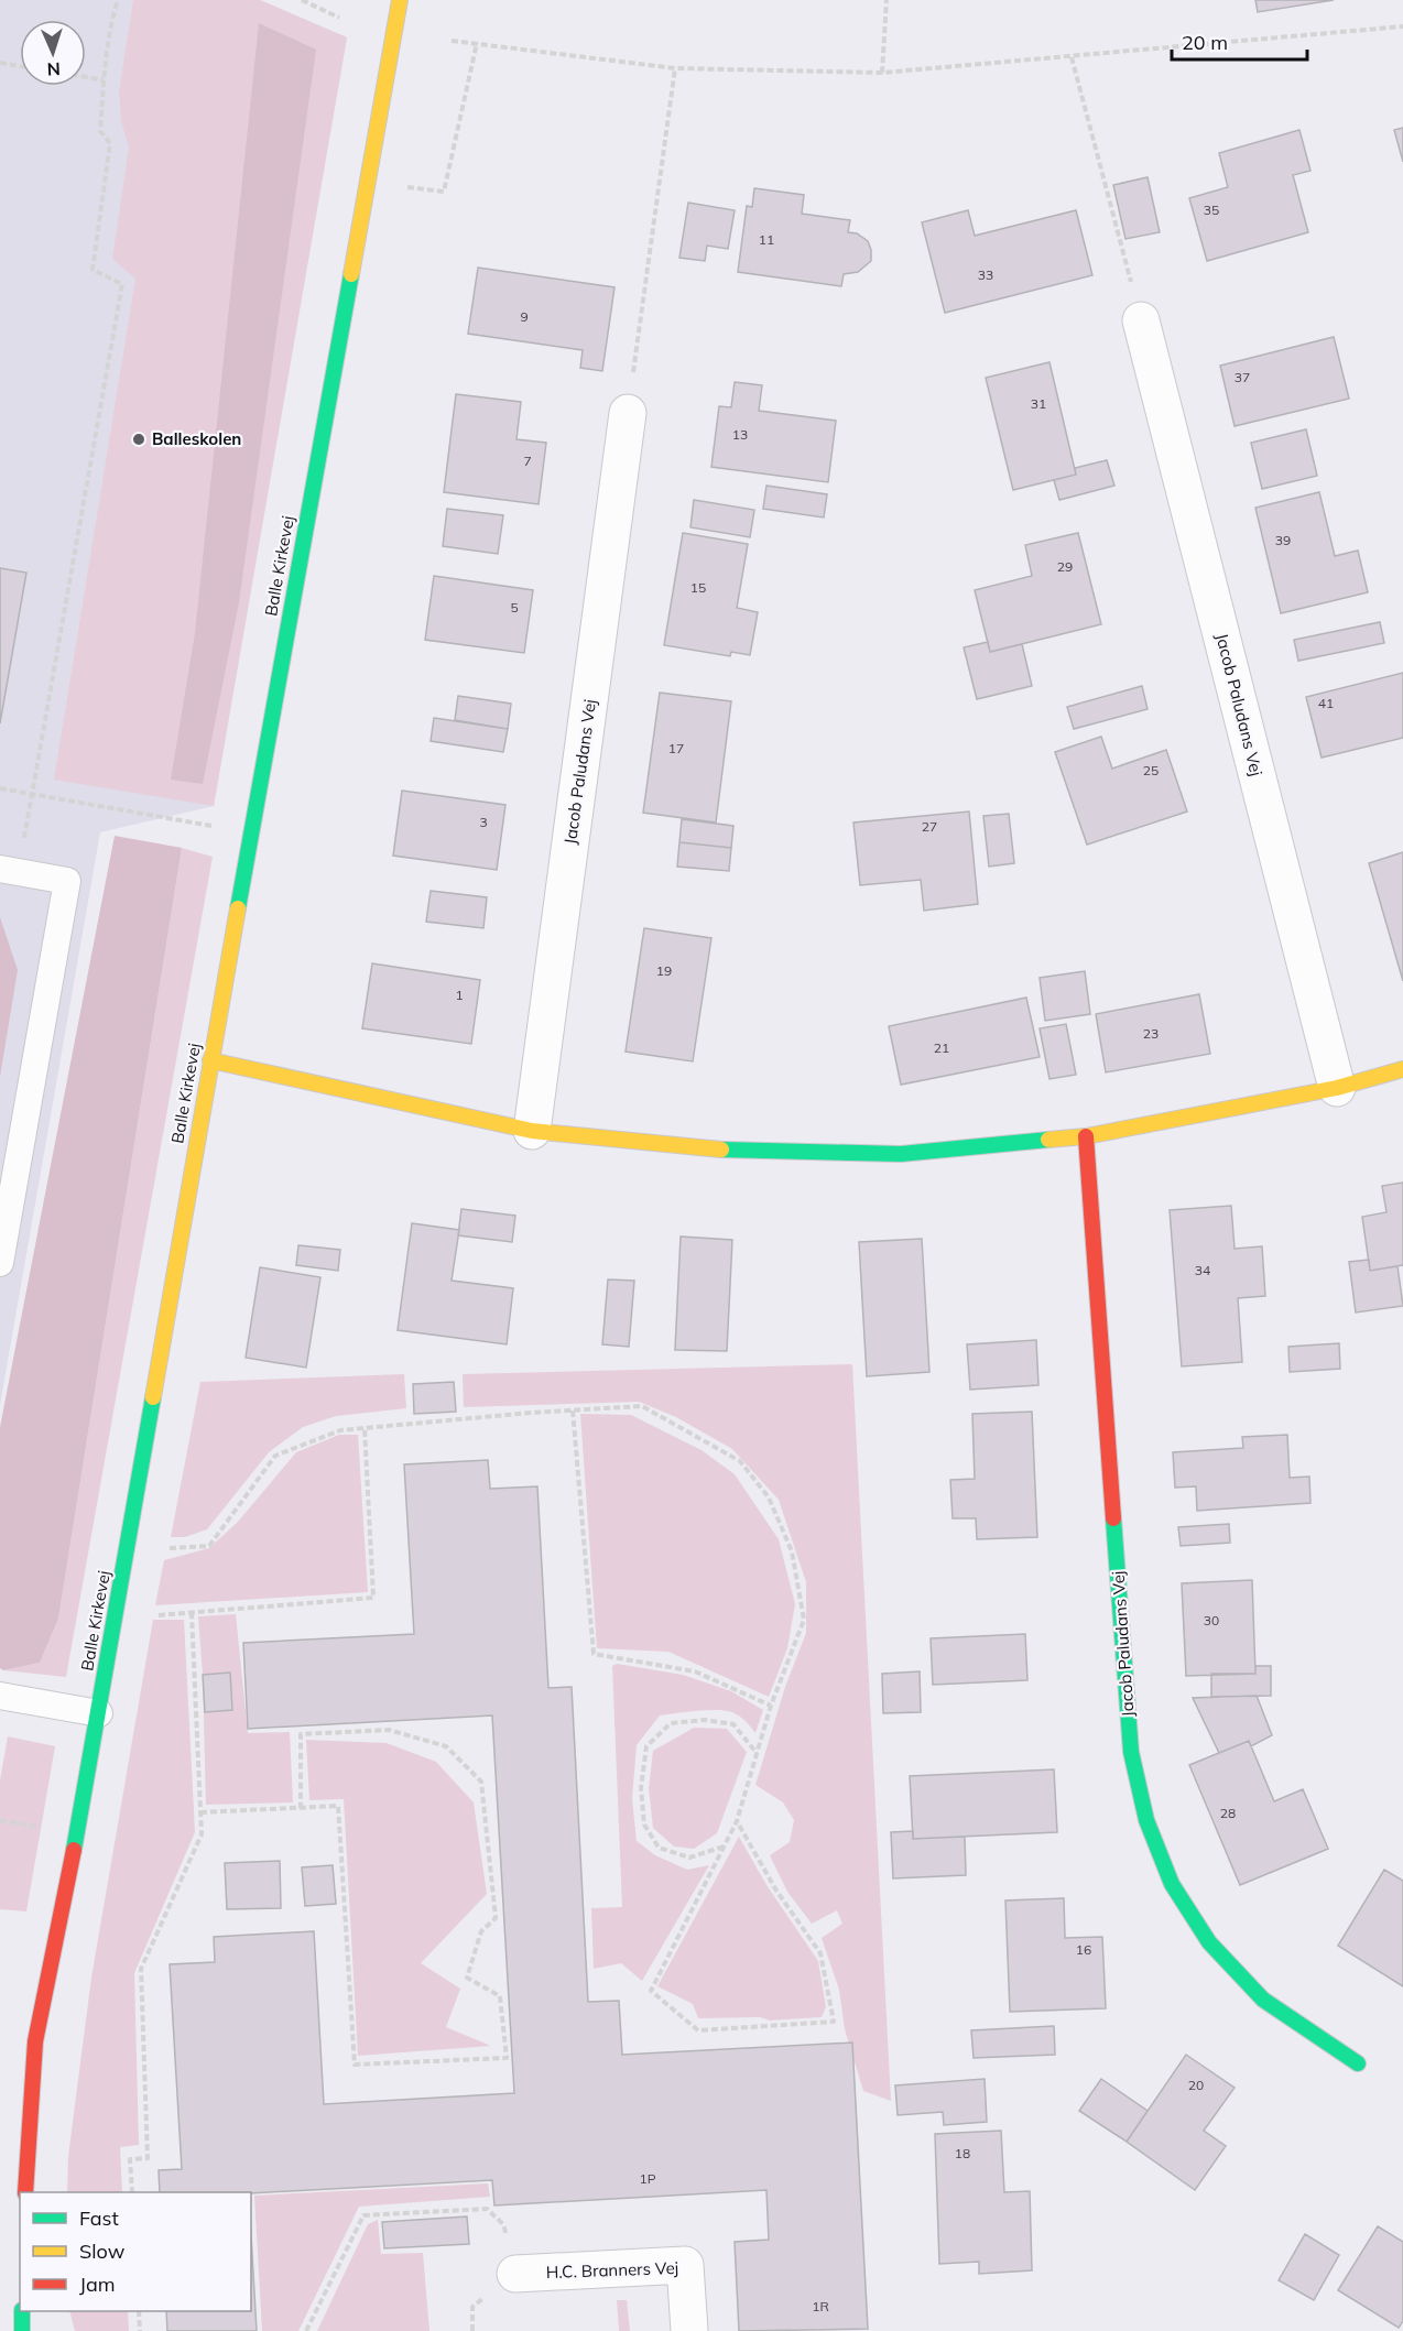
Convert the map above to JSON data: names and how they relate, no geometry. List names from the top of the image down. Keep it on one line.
{"streets":{"street":["Balle Kirkevej","Jacob Paludans Vej","H.C. Branners Vej"]},"places":["Balleskolen"],"house_numbers":["35","11","33","9","37","31","13","7","39","29","15","5","41","17","25","3","27","19","1","23","21","34","30","28","16","20","18","1P","1R"],"legend":["Fast","Slow","Jam"],"scale_bar":"20 m","north":"bottom"}
